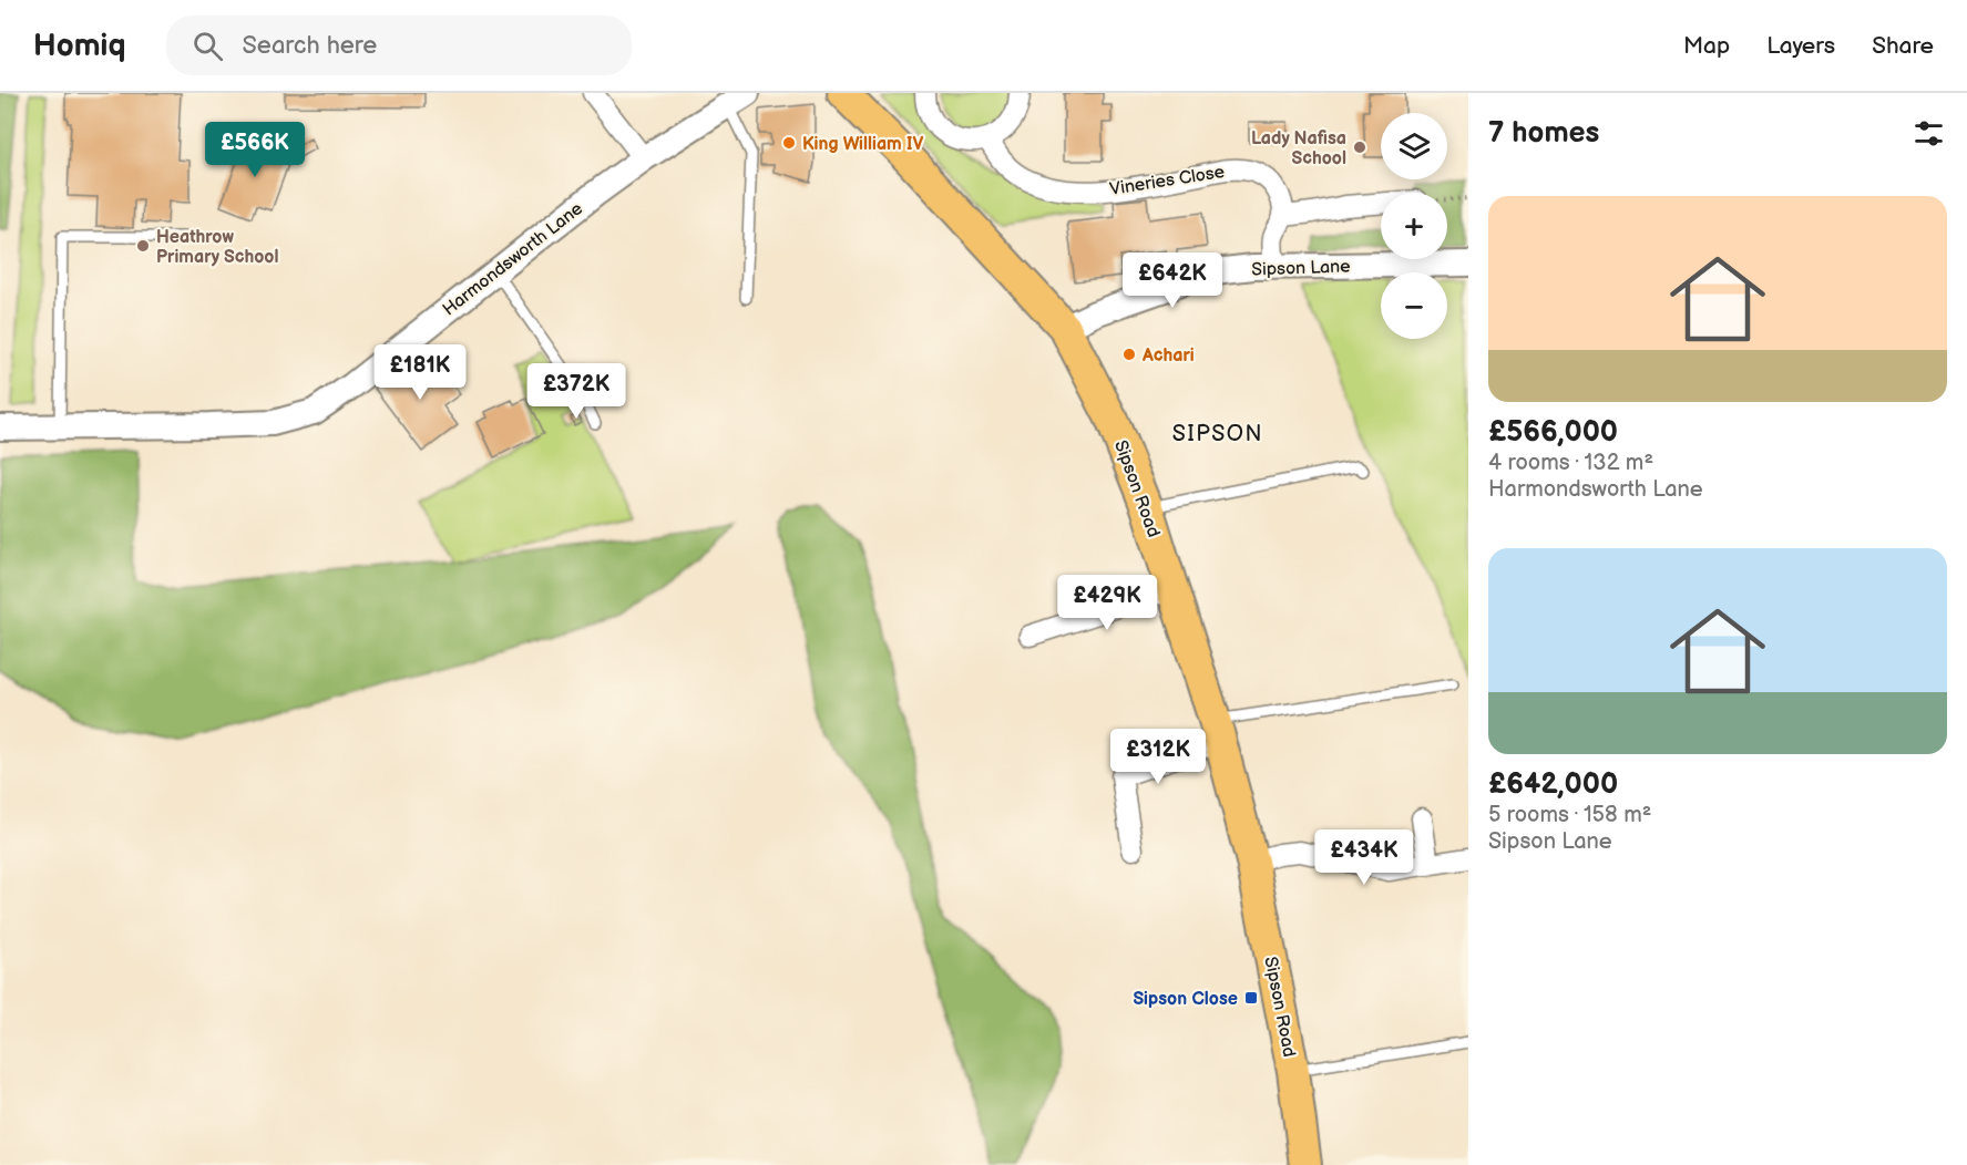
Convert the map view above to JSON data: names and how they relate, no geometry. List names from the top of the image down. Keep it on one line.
{"streets":{"main road":["Sipson Road"],"street":["Vineries Close","Harmondsworth Lane","Sipson Lane"]},"crossings":[["Sipson Lane","Sipson Road"]],"districts":["SIPSON"],"places":{"other":["King William IV","Lady Nafisa School","Heathrow Primary School","Achari"],"transit":["Sipson Close"]},"page":{"header":"Homiq","search":"Search here","nav":["Map","Layers","Share"],"heading":"7 homes","map_buttons":["+","−"],"price":["£566K","£642K","£181K","£372K","£429K","£312K","£434K"],"list":[{"name":"£566,000","note":"4 rooms · 132 m² · Harmondsworth Lane"},{"name":"£642,000","note":"5 rooms · 158 m² · Sipson Lane"}]}}
